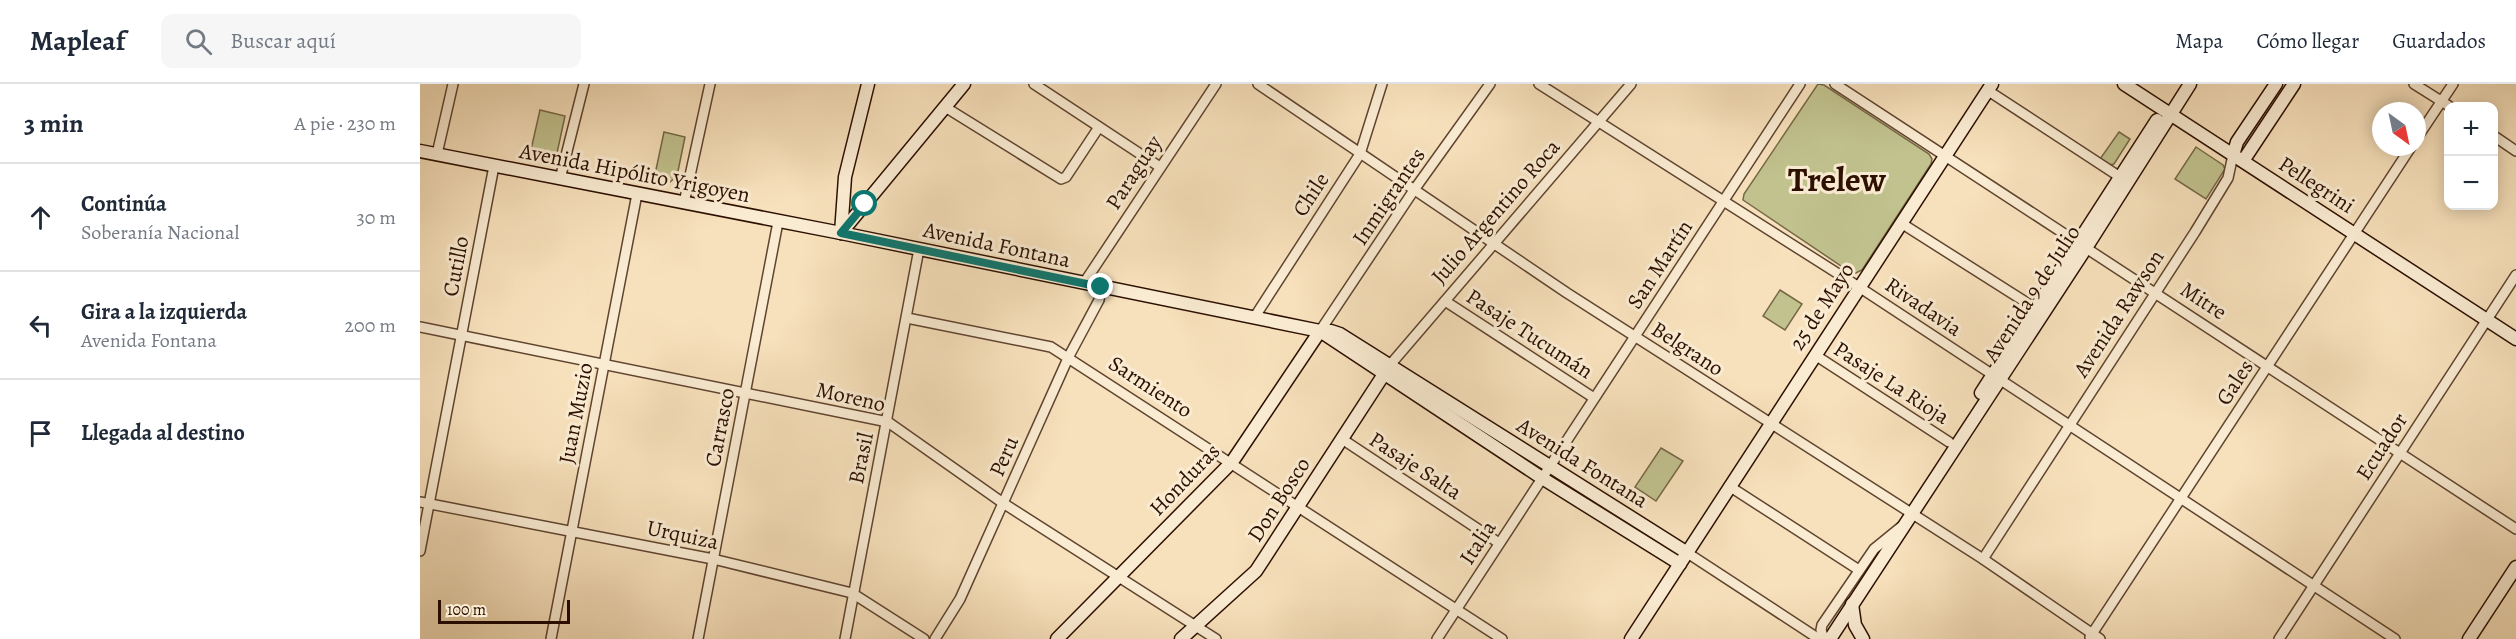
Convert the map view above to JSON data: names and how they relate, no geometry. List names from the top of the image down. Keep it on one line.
{"streets":{"street":["Avenida Hipólito Yrigoyen","Paraguay","Pellegrini","Chile","Inmigrantes","Julio Argentino Roca","Avenida Fontana","San Martín","Cutillo","Avenida 9 de Julio","Mitre","25 de Mayo","Rivadavia","Avenida Rawson","Pasaje Tucumán","Belgrano","Pasaje La Rioja","Gales","Sarmiento","Moreno","Juan Muzio","Carrasco","Ecuador","Peru","Brasil","Pasaje Salta","Honduras","Don Bosco","Urquiza","Italia"]},"crossings":[["Avenida Hipólito Yrigoyen","Avenida Fontana"],["Avenida Hipólito Yrigoyen","Cutillo"],["Avenida Hipólito Yrigoyen","Juan Muzio"],["Avenida Hipólito Yrigoyen","Carrasco"],["Paraguay","Avenida Fontana"],["Pellegrini","Avenida 9 de Julio"],["Pellegrini","Avenida Rawson"],["Pellegrini","Gales"],["Pellegrini","Ecuador"],["Chile","Avenida Fontana"],["Chile","Belgrano"],["Inmigrantes","Avenida Fontana"],["Inmigrantes","Belgrano"],["Inmigrantes","Honduras"],["Julio Argentino Roca","Avenida Fontana"],["Julio Argentino Roca","Rivadavia"],["Julio Argentino Roca","Pasaje Tucumán"],["Julio Argentino Roca","Belgrano"],["Julio Argentino Roca","Don Bosco"],["Avenida Fontana","San Martín"],["Avenida Fontana","25 de Mayo"],["Avenida Fontana","Peru"],["Avenida Fontana","Brasil"],["Avenida Fontana","Honduras"],["Avenida Fontana","Don Bosco"],["Avenida Fontana","Italia"],["San Martín","Rivadavia"],["San Martín","Pasaje Tucumán"],["San Martín","Belgrano"],["San Martín","Italia"],["Cutillo","Moreno"],["Cutillo","Urquiza"],["Avenida 9 de Julio","Mitre"],["Avenida 9 de Julio","Rivadavia"],["Avenida 9 de Julio","Belgrano"],["Avenida 9 de Julio","Pasaje La Rioja"],["Mitre","25 de Mayo"],["Mitre","Avenida Rawson"],["Mitre","Gales"],["Mitre","Ecuador"],["25 de Mayo","Rivadavia"],["25 de Mayo","Belgrano"],["25 de Mayo","Pasaje La Rioja"],["Rivadavia","Avenida Rawson"],["Rivadavia","Gales"],["Rivadavia","Ecuador"],["Avenida Rawson","Belgrano"],["Belgrano","Gales"],["Sarmiento","Peru"],["Sarmiento","Brasil"],["Sarmiento","Honduras"],["Sarmiento","Don Bosco"],["Sarmiento","Italia"],["Moreno","Juan Muzio"],["Moreno","Carrasco"],["Moreno","Peru"],["Moreno","Brasil"],["Moreno","Honduras"],["Moreno","Don Bosco"],["Juan Muzio","Urquiza"],["Carrasco","Urquiza"],["Brasil","Urquiza"],["Pasaje Salta","Don Bosco"],["Pasaje Salta","Italia"]],"districts":["Trelew"],"scale_bar":"100 m","north":"bottom right","page":{"header":"Mapleaf","search":"Buscar aquí","nav":["Mapa","Cómo llegar","Guardados"],"heading":["3 min","A pie · 230 m"],"map_buttons":["+","−"],"list":[["Continúa","Soberanía Nacional","30 m"],["Gira a la izquierda","Avenida Fontana","200 m"],"Llegada al destino"],"scale":"100 m"}}
